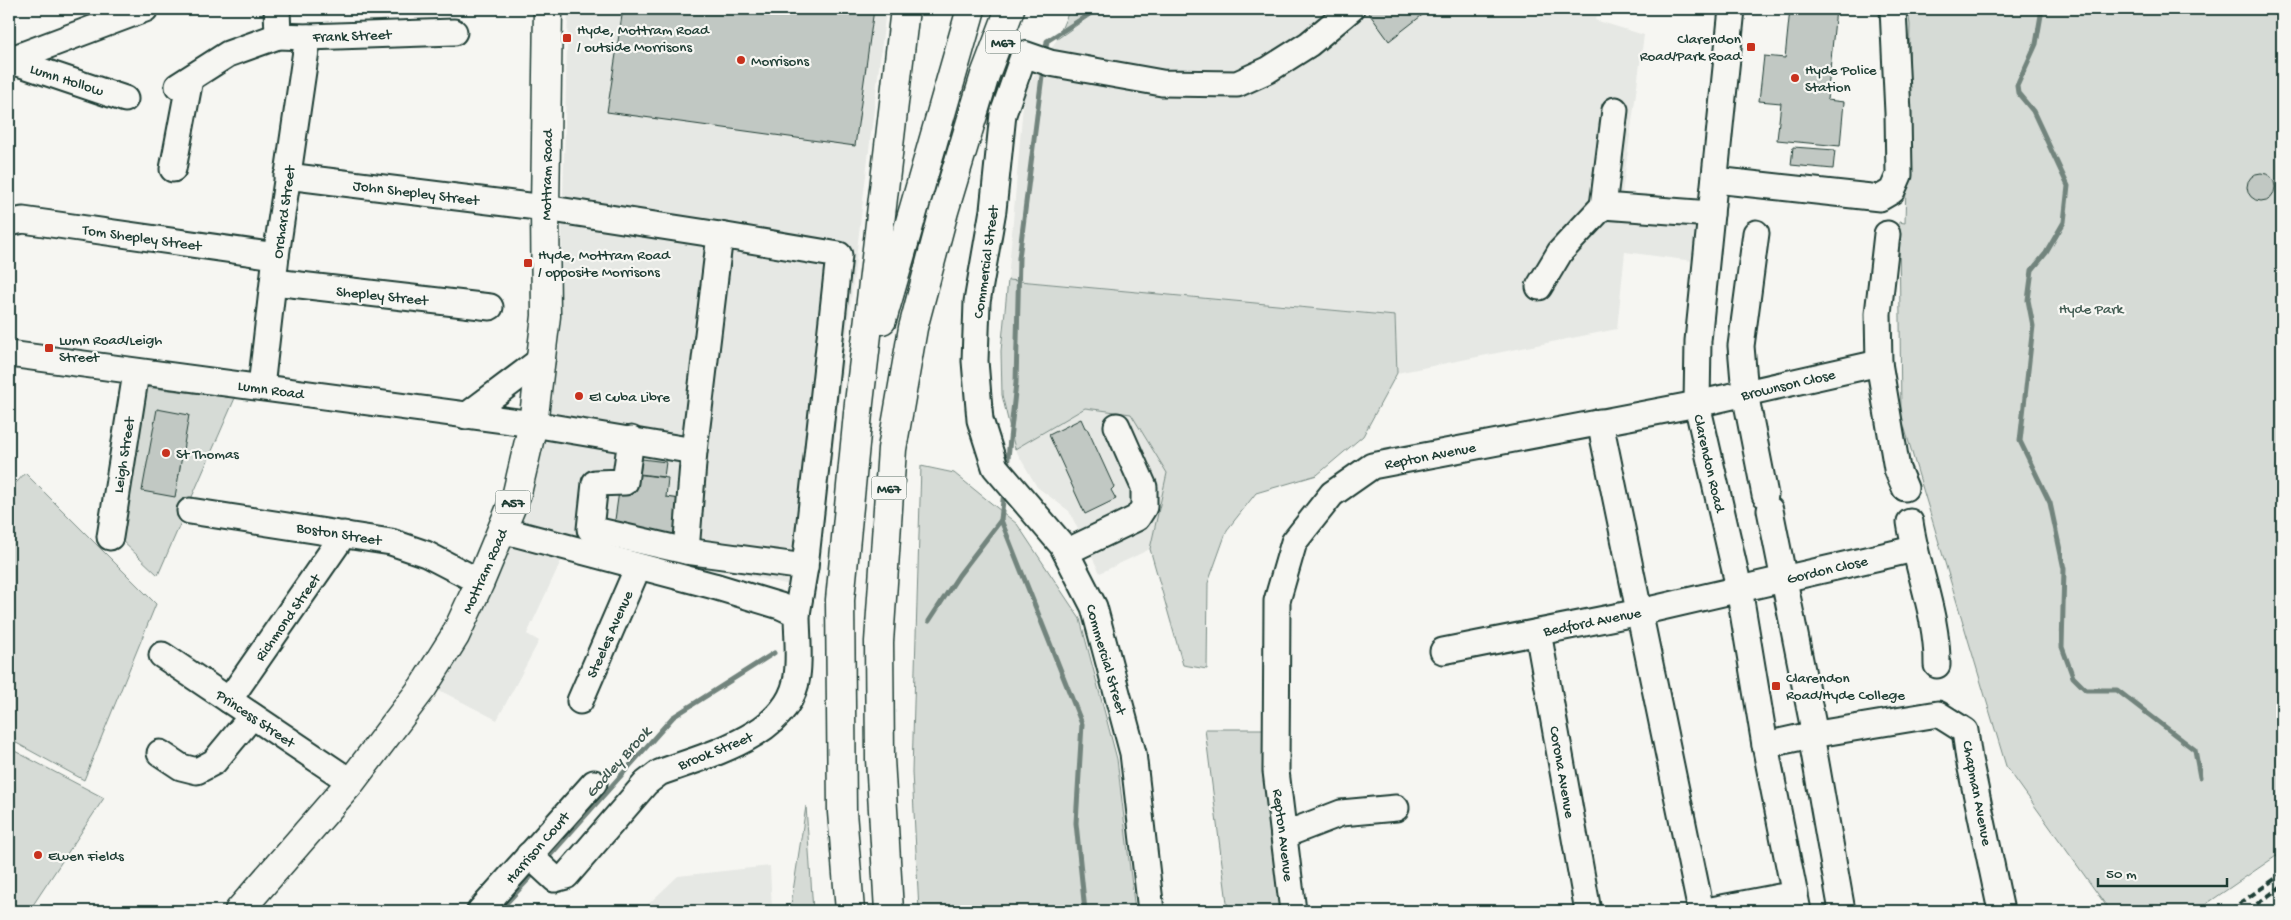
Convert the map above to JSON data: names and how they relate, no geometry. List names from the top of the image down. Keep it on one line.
{"streets":{"main road":["M67","Mottram Road","A57"],"street":["Frank Street","Lumn Hollow","John Shepley Street","Orchard Street","Tom Shepley Street","Commercial Street","Shepley Street","Brownson Close","Lumn Road","Leigh Street","Repton Avenue","Clarendon Road","Boston Street","Gordon Close","Richmond Street","Bedford Avenue","Steeles Avenue","Princess Street","Brook Street","Corona Avenue","Chapman Avenue","Harrison Court"]},"crossings":[["Frank Street","Orchard Street"],["Mottram Road","John Shepley Street"],["Mottram Road","Lumn Road"],["Mottram Road","Boston Street"],["Mottram Road","Princess Street"],["John Shepley Street","Orchard Street"],["Orchard Street","Tom Shepley Street"],["Orchard Street","Shepley Street"],["Orchard Street","Lumn Road"],["Brownson Close","Repton Avenue"],["Brownson Close","Clarendon Road"],["Lumn Road","Leigh Street"],["Repton Avenue","Clarendon Road"],["Clarendon Road","Gordon Close"],["Clarendon Road","Bedford Avenue"],["Clarendon Road","Chapman Avenue"],["Boston Street","Richmond Street"],["Gordon Close","Bedford Avenue"],["Richmond Street","Princess Street"],["Bedford Avenue","Corona Avenue"],["Brook Street","Harrison Court"]],"water":["Godley Brook"],"parks":["Hyde Park"],"places":{"transit":["Hyde, Mottram Road / outside Morrisons","Clarendon Road/Park Road","Hyde, Mottram Road / opposite Morrisons","Lumn Road/Leigh Street","Clarendon Road/Hyde College"],"other":["Morrisons","Hyde Police Station","El Cuba Libre","St Thomas","Ewen Fields"]},"scale_bar":"50 m"}
